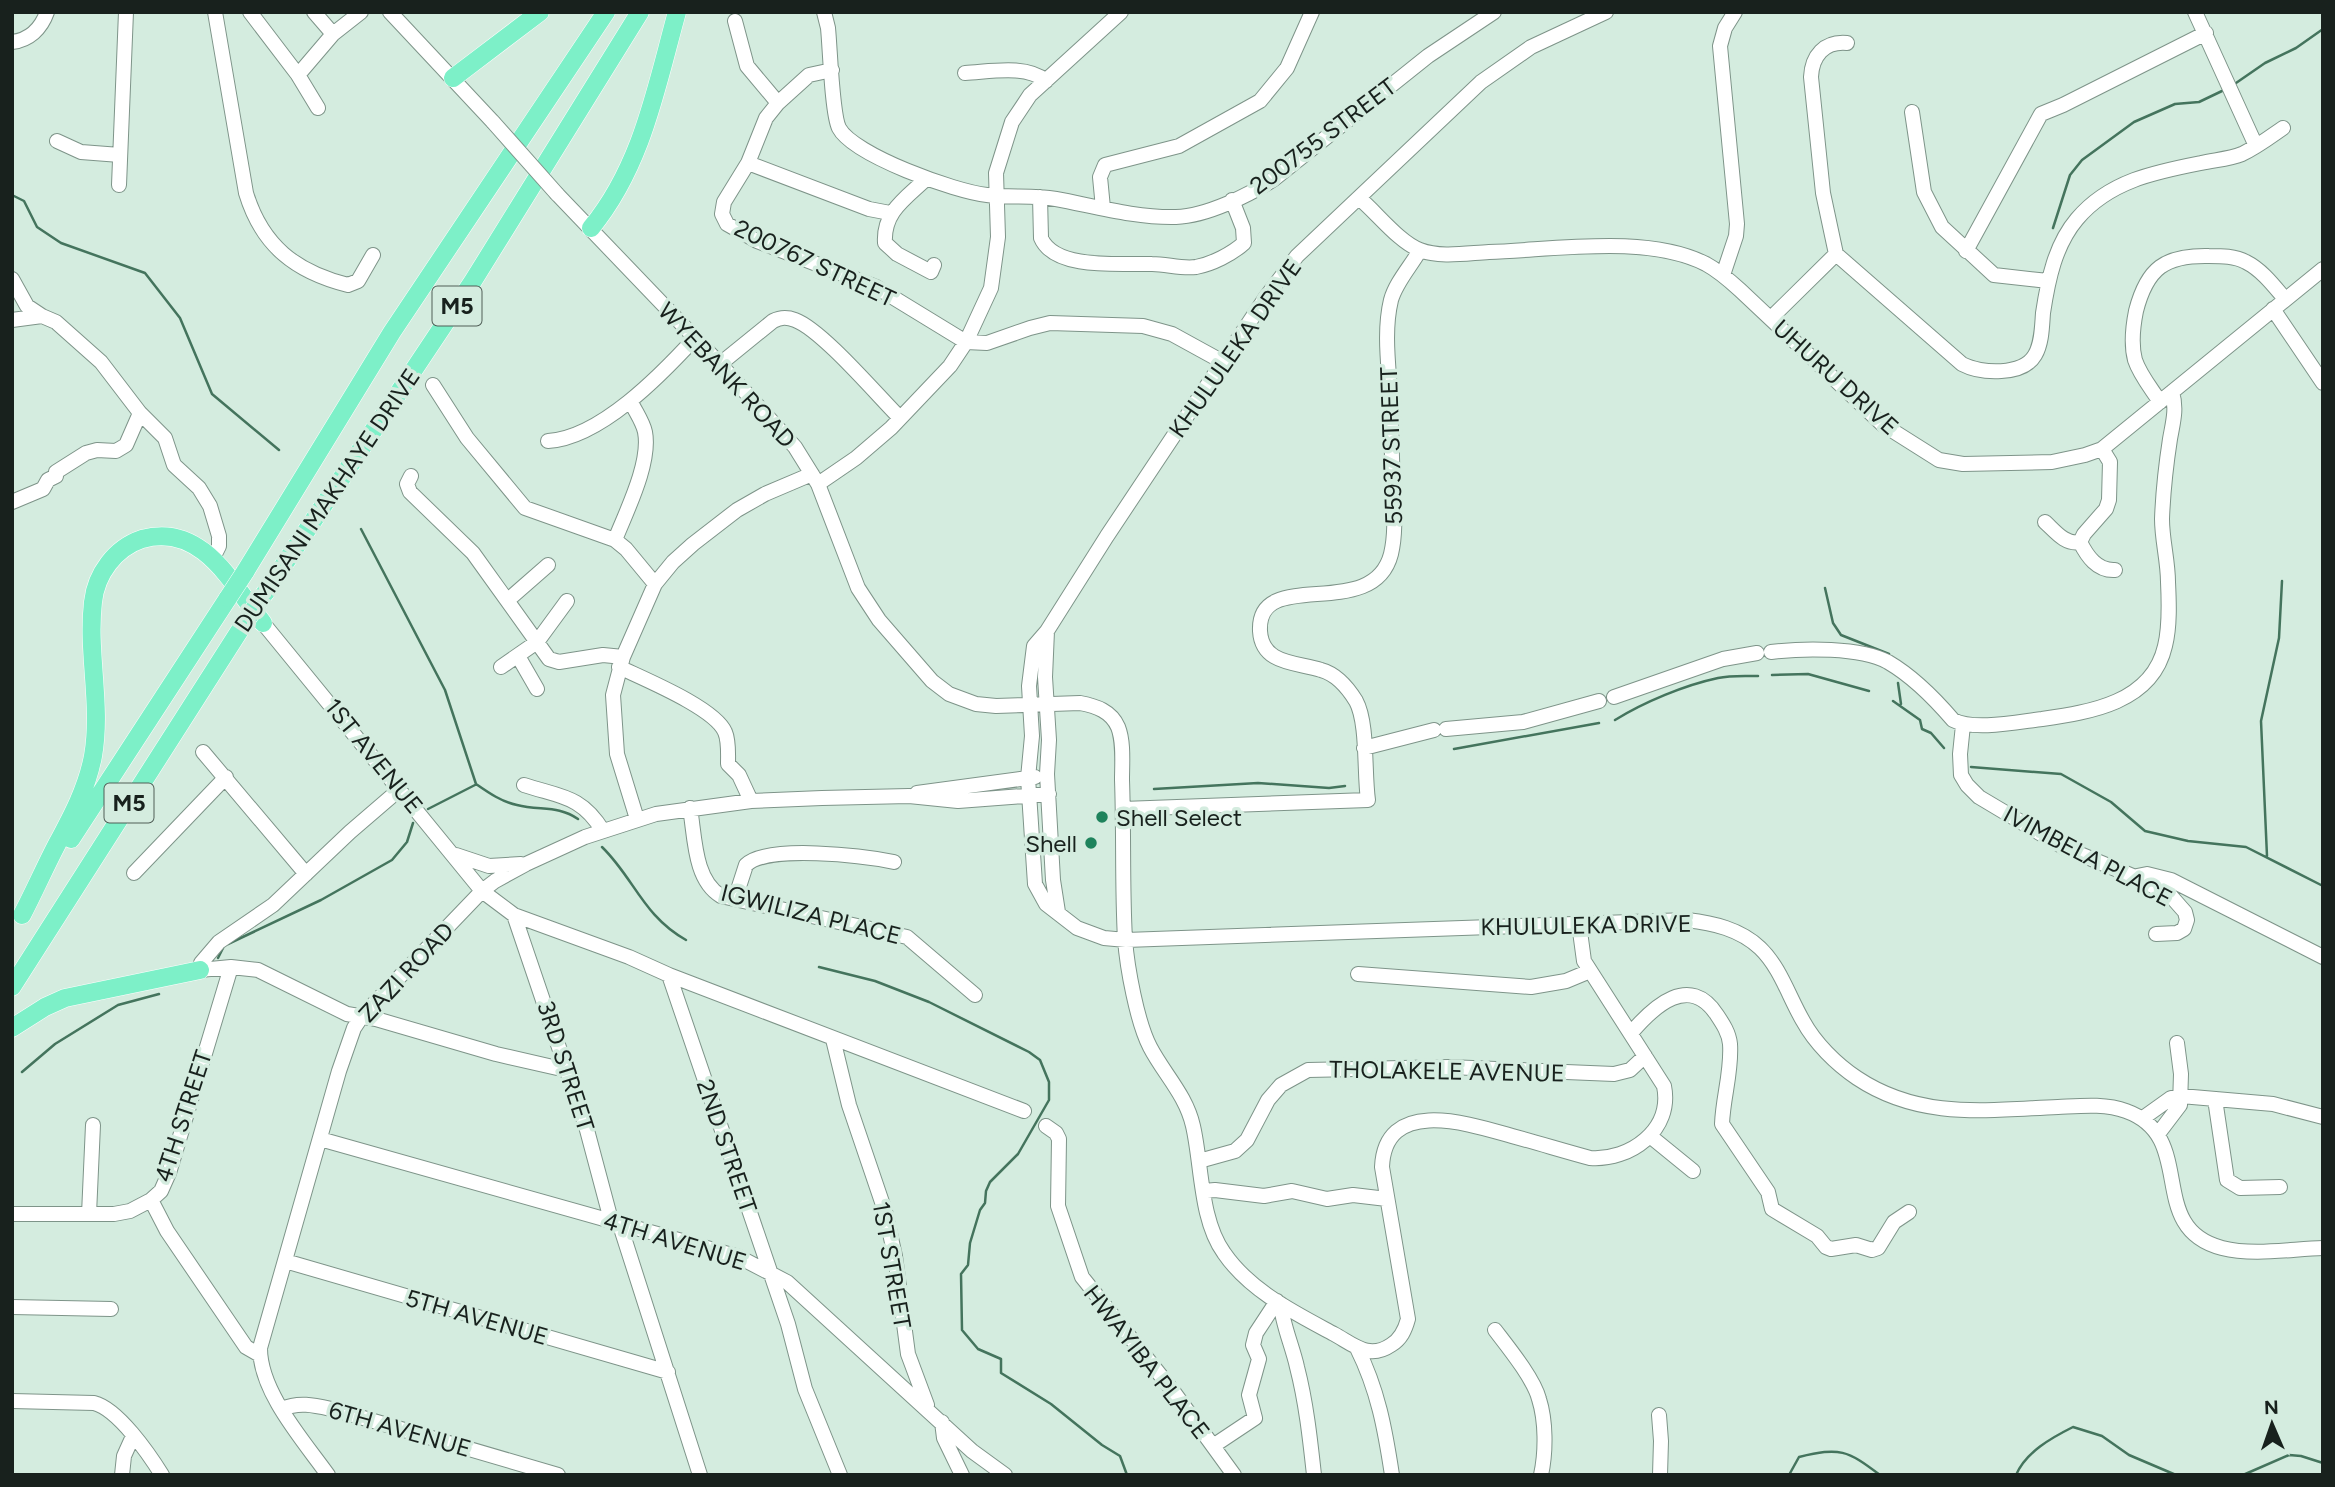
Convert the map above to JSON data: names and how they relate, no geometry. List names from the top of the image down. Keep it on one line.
{"streets":{"main road":["M5","DUMISANI MAKHAYE DRIVE"],"street":["200755 STREET","200767 STREET","KHULULEKA DRIVE","WYEBANK ROAD","UHURU DRIVE","55937 STREET","1ST AVENUE","IVIMBELA PLACE","IGWILIZA PLACE","ZAZI ROAD","3RD STREET","THOLAKELE AVENUE","4TH STREET","2ND STREET","4TH AVENUE","1ST STREET","5TH AVENUE","HWAYIBA PLACE","6TH AVENUE"]},"crossings":[["200755 STREET","200767 STREET"],["KHULULEKA DRIVE","WYEBANK ROAD"],["KHULULEKA DRIVE","ZAZI ROAD"],["WYEBANK ROAD","55937 STREET"],["WYEBANK ROAD","THOLAKELE AVENUE"],["UHURU DRIVE","55937 STREET"],["DUMISANI MAKHAYE DRIVE","1ST AVENUE"],["1ST AVENUE","ZAZI ROAD"],["IGWILIZA PLACE","ZAZI ROAD"],["ZAZI ROAD","4TH STREET"],["ZAZI ROAD","4TH AVENUE"],["ZAZI ROAD","5TH AVENUE"],["3RD STREET","4TH AVENUE"],["3RD STREET","5TH AVENUE"],["2ND STREET","4TH AVENUE"],["4TH AVENUE","1ST STREET"]],"places":["Shell Select","Shell"],"north":"top"}
